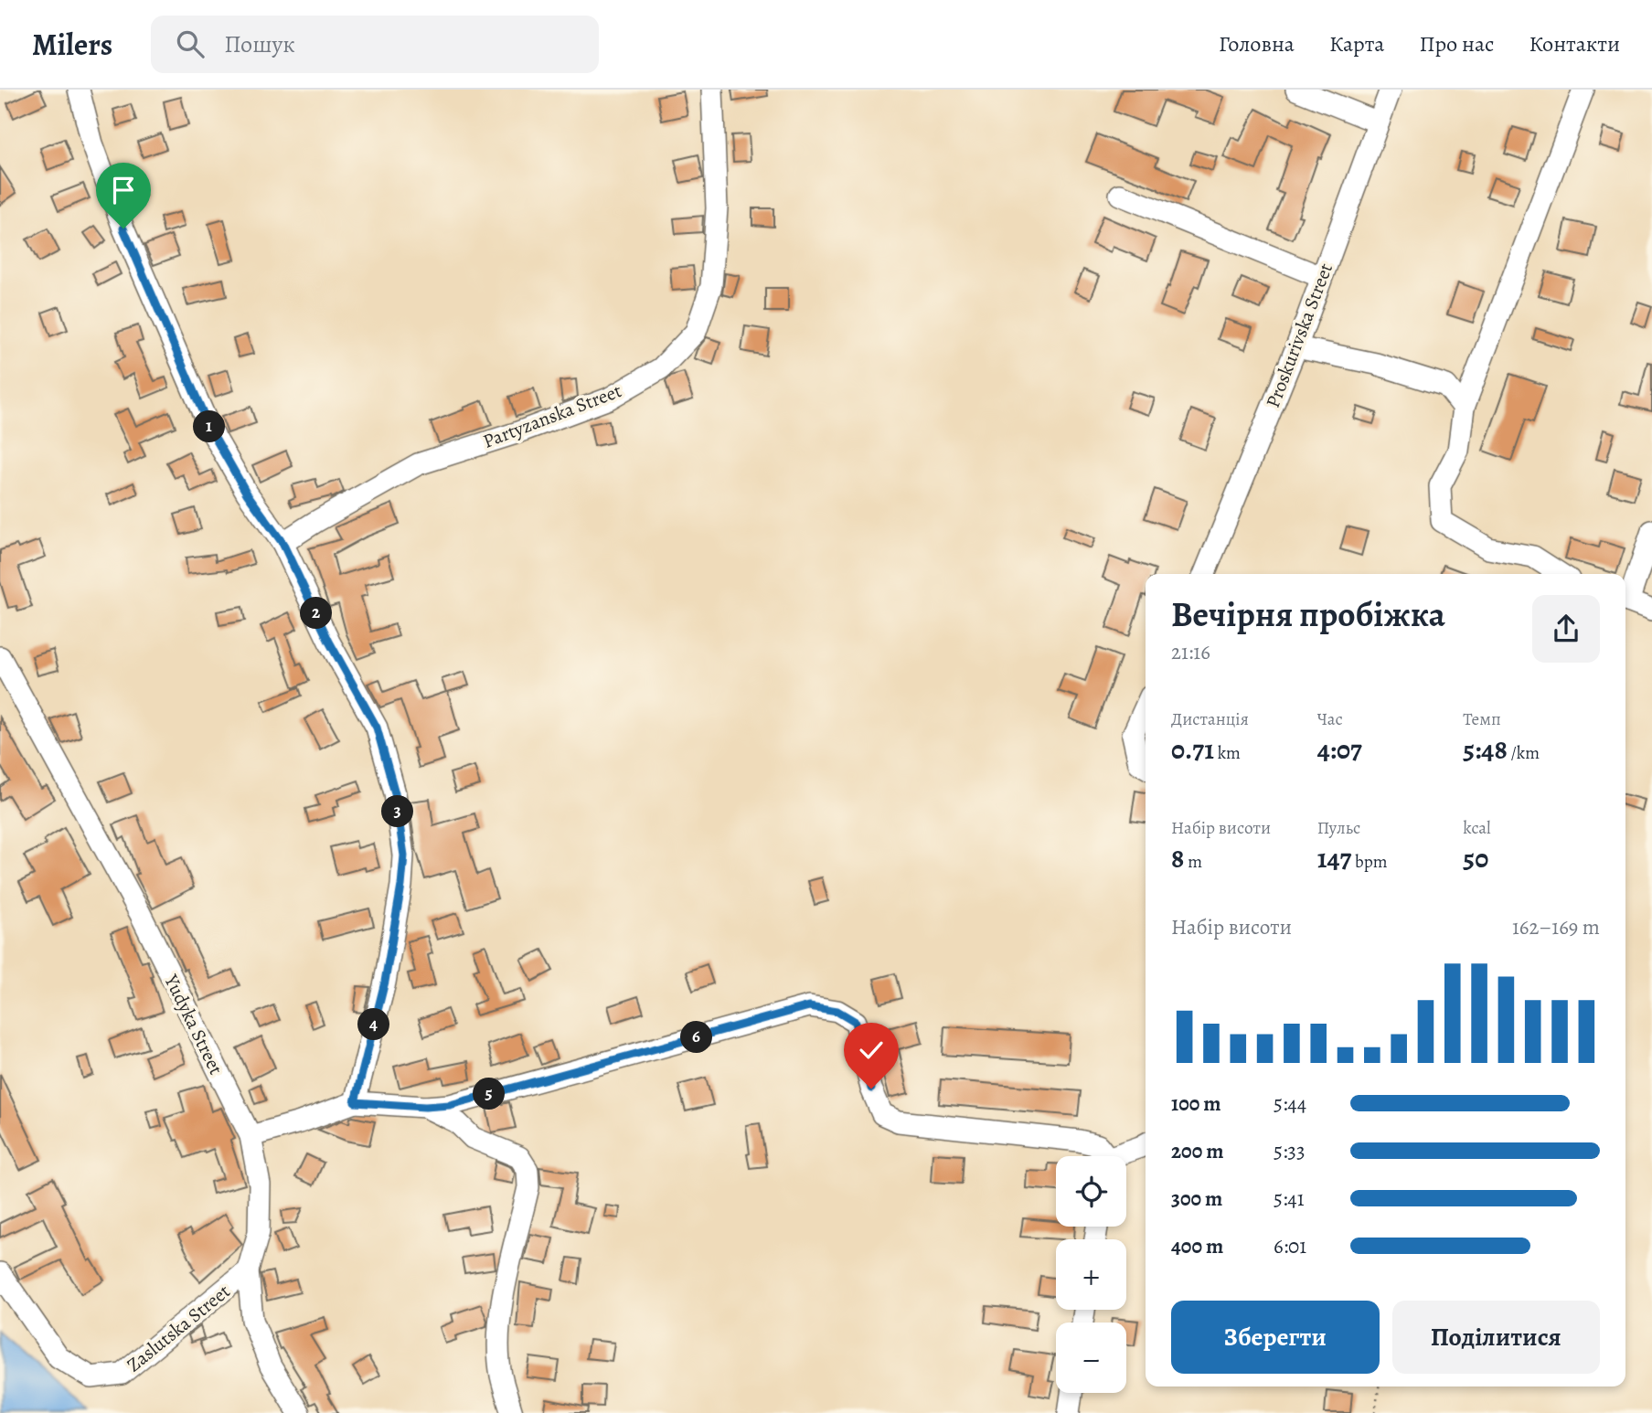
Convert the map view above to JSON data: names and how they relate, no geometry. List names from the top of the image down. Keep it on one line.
{"streets":{"street":["Proskurivska Street","Partyzanska Street","Yudyka Street","Zaslutska Street"]},"crossings":[["Yudyka Street","Zaslutska Street"]],"page":{"header":"Milers","search":"Пошук","nav":["Головна","Карта","Про нас","Контакти"],"pins":["1","2","3","4","6","5"],"heading":["Вечірня пробіжка","21:16"],"stats":[["Дистанція","0.71 km"],["Час","4:07"],["Темп","5:48 /km"],["Набір висоти","8 m"],["Пульс","147 bpm"],["kcal","50"]],"chart":["Набір висоти","162–169 m"],"list":[{"name":"100 m","note":"5:44"},{"name":"200 m","note":"5:33"},{"name":"300 m","note":"5:41"},{"name":"400 m","note":"6:01"}],"map_buttons":["+","−"],"buttons":["Зберегти","Поділитися"]}}
